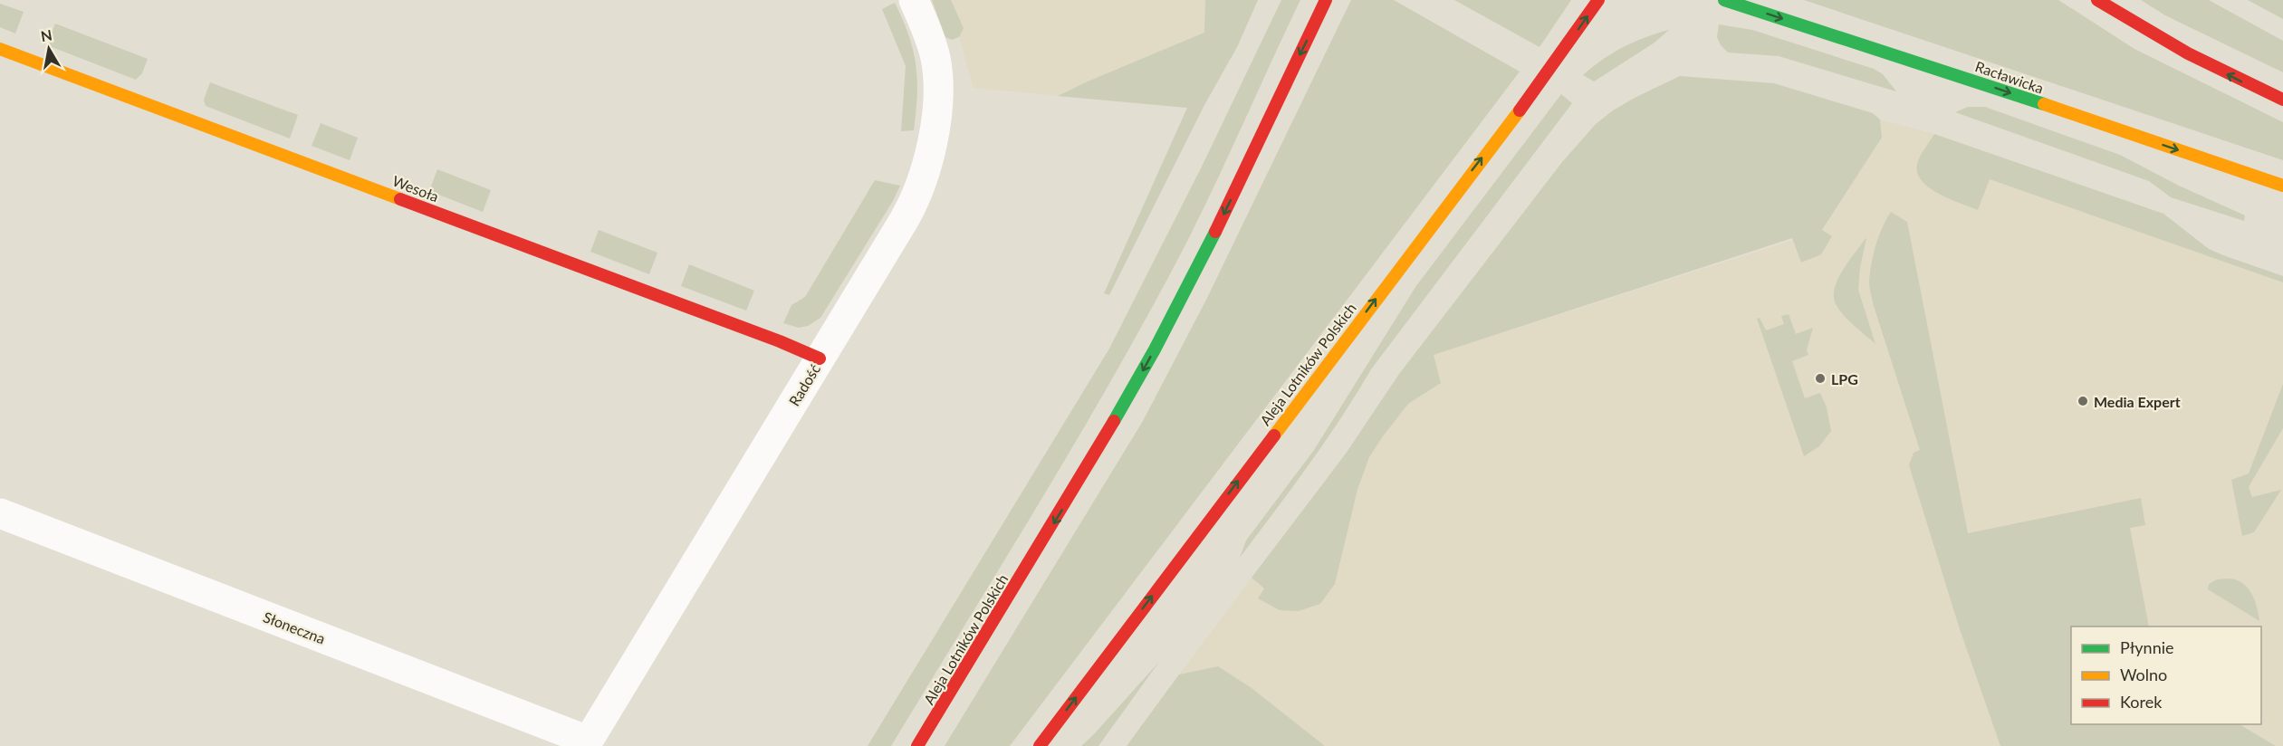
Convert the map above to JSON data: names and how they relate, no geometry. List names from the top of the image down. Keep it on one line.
{"streets":{"street":["Racławicka","Wesoła","Aleja Lotników Polskich","Radość","Słoneczna"]},"crossings":[["Wesoła","Radość"],["Radość","Słoneczna"]],"places":["LPG","Media Expert"],"legend":["Płynnie","Wolno","Korek"],"north":"top"}
